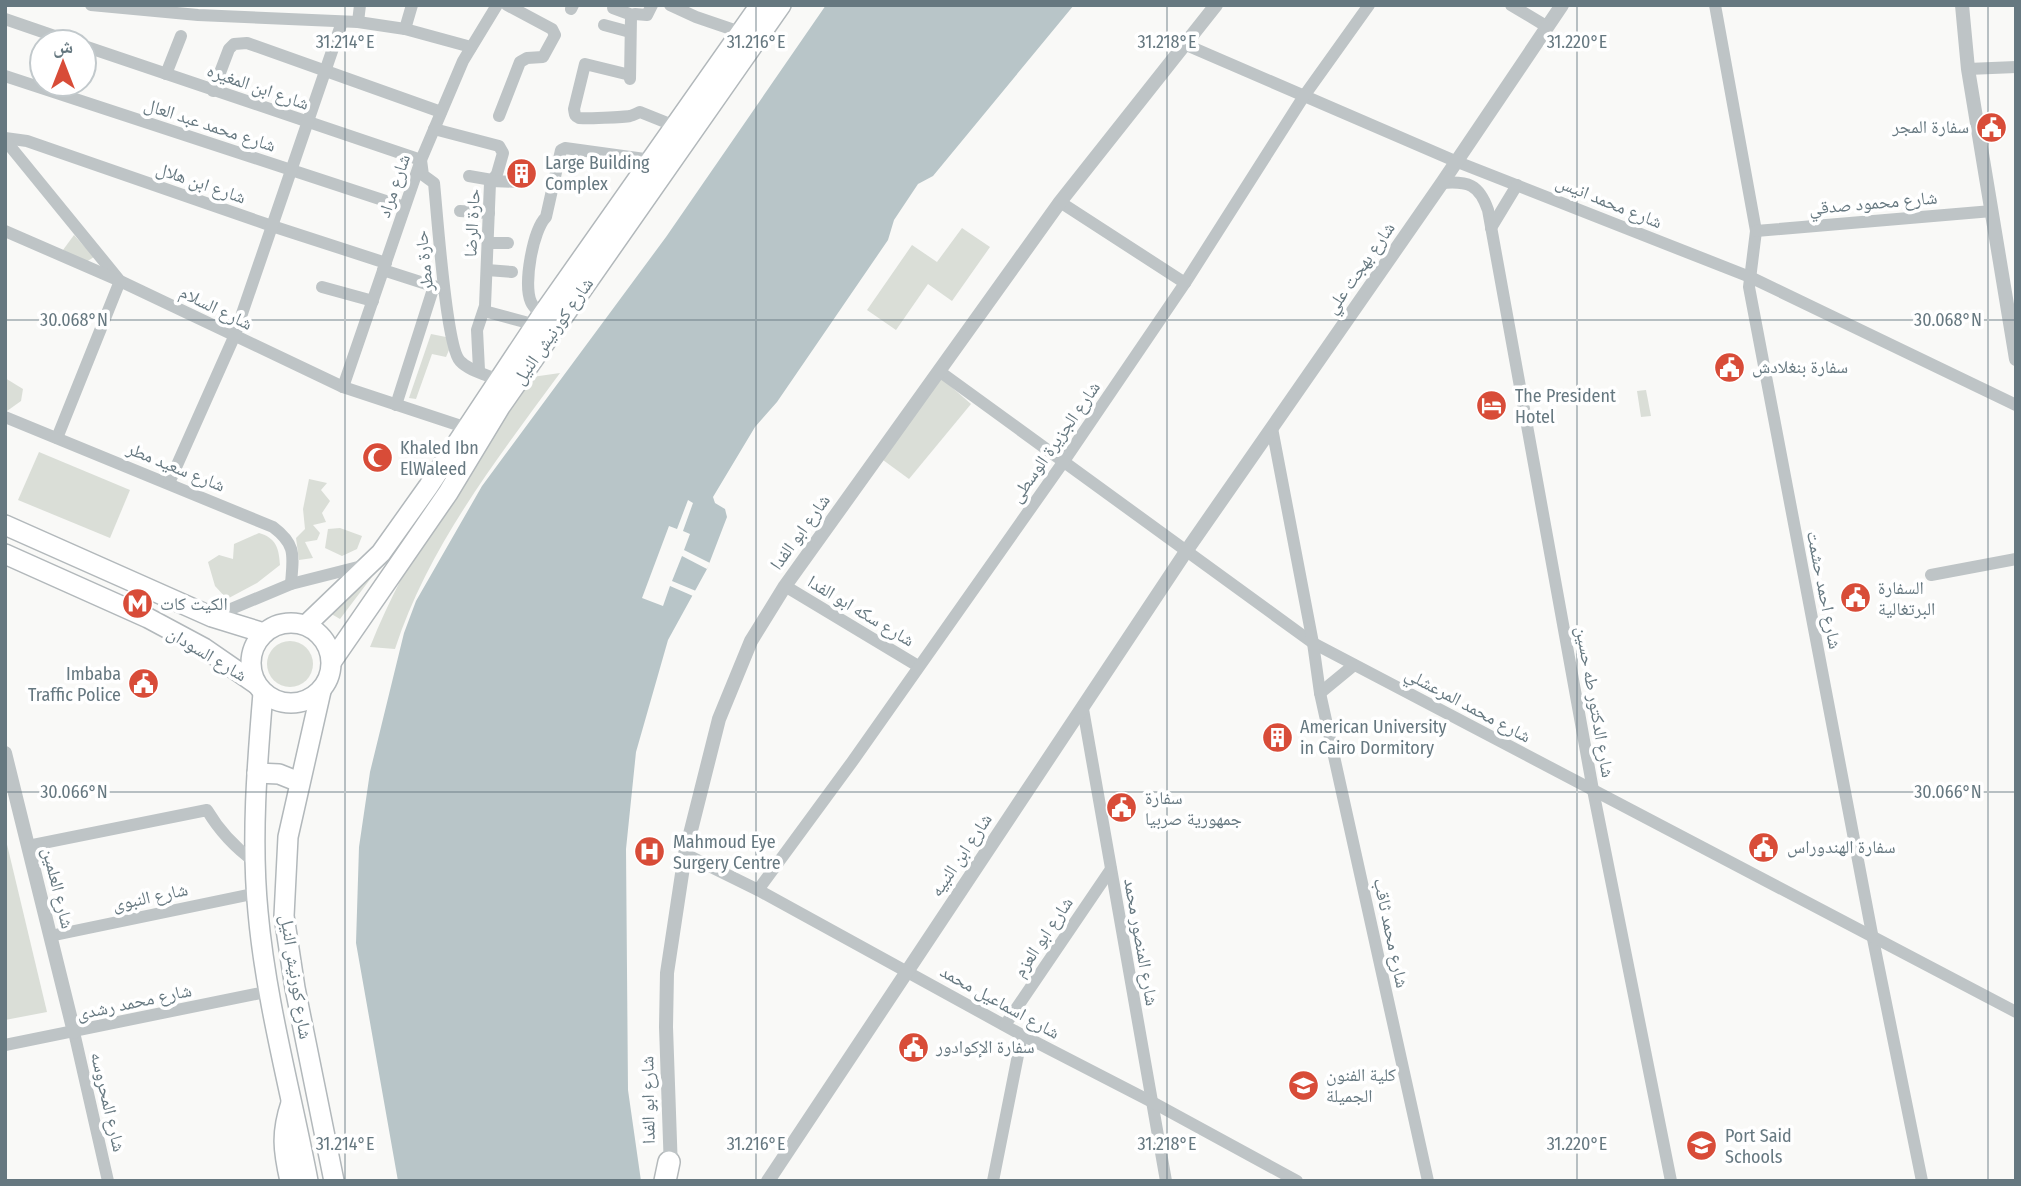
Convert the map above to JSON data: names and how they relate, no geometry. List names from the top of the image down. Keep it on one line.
{"streets":{"main road":["شارع كورنيش النيل","شارع السودان"],"street":["شارع ابن المغيره","شارع محمد عبد العال","شارع ابن هلال","شارع مراد","شارع محمد انيس","شارع محمود صدقي","حارة الرضا","حارة مطر","شارع بهجت علي","شارع السلام","شارع الجزيرة الوسطى","شارع سعيد مطر","شارع ابو الفدا","شارع احمد حشمت","شارع سكه ابو الفدا","شارع الدكتور طه حسين","شارع محمد المرعشلي","شارع ابن النبيه","شارع العلمين","شارع النبوى","شارع محمد ثاقب","شارع ابو العزم","شارع المنصور محمد","شارع محمد رشدى","شارع اسماعيل محمد","شارع المحروسه"]},"crossings":[["شارع ابن المغيره","شارع مراد"],["شارع ابن المغيره","حارة مطر"],["شارع محمد عبد العال","شارع مراد"],["شارع ابن هلال","شارع مراد"],["شارع ابن هلال","حارة مطر"],["شارع ابن هلال","شارع السلام"],["شارع مراد","حارة الرضا"],["شارع مراد","حارة مطر"],["شارع مراد","شارع السلام"],["شارع محمد انيس","شارع بهجت علي"],["شارع محمد انيس","شارع الجزيرة الوسطى"],["شارع محمد انيس","شارع ابو الفدا"],["شارع محمد انيس","شارع احمد حشمت"],["شارع محمود صدقي","شارع احمد حشمت"],["حارة الرضا","حارة مطر"],["حارة مطر","شارع كورنيش النيل"],["شارع بهجت علي","شارع الدكتور طه حسين"],["شارع بهجت علي","شارع محمد المرعشلي"],["شارع بهجت علي","شارع ابن النبيه"],["شارع بهجت علي","شارع محمد ثاقب"],["شارع السلام","شارع كورنيش النيل"],["شارع كورنيش النيل","شارع السودان"],["شارع كورنيش النيل","شارع النبوى"],["شارع كورنيش النيل","شارع محمد رشدى"],["شارع الجزيرة الوسطى","شارع سكه ابو الفدا"],["شارع الجزيرة الوسطى","شارع محمد المرعشلي"],["شارع الجزيرة الوسطى","شارع اسماعيل محمد"],["شارع ابو الفدا","شارع سكه ابو الفدا"],["شارع ابو الفدا","شارع محمد المرعشلي"],["شارع ابو الفدا","شارع اسماعيل محمد"],["شارع احمد حشمت","شارع محمد المرعشلي"],["شارع الدكتور طه حسين","شارع محمد المرعشلي"],["شارع محمد المرعشلي","شارع ابن النبيه"],["شارع محمد المرعشلي","شارع محمد ثاقب"],["شارع ابن النبيه","شارع المنصور محمد"],["شارع ابن النبيه","شارع اسماعيل محمد"],["شارع العلمين","شارع النبوى"],["شارع العلمين","شارع محمد رشدى"],["شارع العلمين","شارع المحروسه"],["شارع ابو العزم","شارع المنصور محمد"],["شارع ابو العزم","شارع اسماعيل محمد"],["شارع المنصور محمد","شارع اسماعيل محمد"],["شارع محمد رشدى","شارع المحروسه"]],"places":{"public building":["سفارة المجر","سفارة بنغلادش","السفارة البرتغالية","Imbaba Traffic Police","سفارة جمهورية صربيا","سفارة الهندوراس","سفارة الإكوادور"],"building":["Large Building Complex","American University in Cairo Dormitory"],"hotel":["The President Hotel"],"mosque":["Khaled Ibn ElWaleed"],"metro station":["الکيت کات"],"hospital":["Mahmoud Eye Surgery Centre"],"school or university":["كلية الفنون الجميلة","Port Said Schools"]},"north":"top","coordinates":["31.214°E","31.216°E","31.218°E","31.220°E","30.068°N","30.066°N"]}
